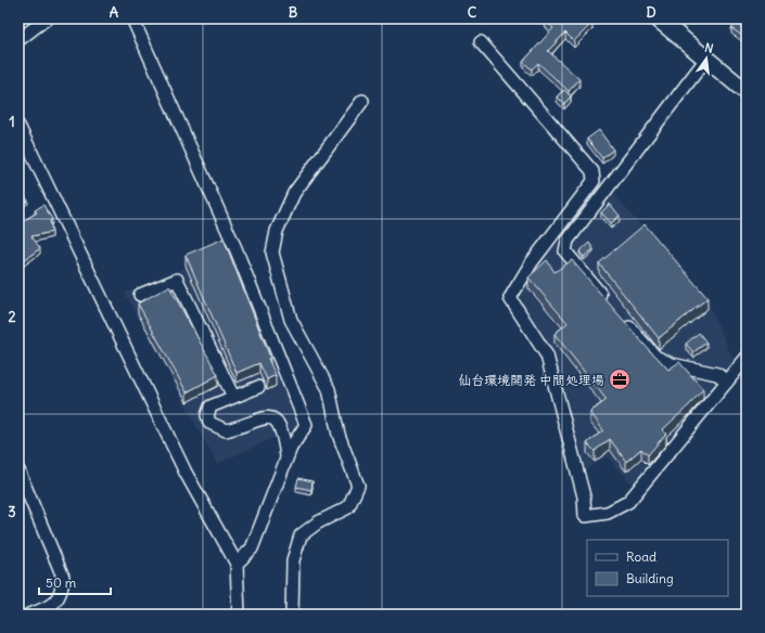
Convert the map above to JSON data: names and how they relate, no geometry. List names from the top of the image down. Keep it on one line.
{"places":{"office":["仙台環境開発 中間処理場"]},"legend":["Road","Building"],"scale_bar":"50 m","north":"top","grid":{"columns":["A","B","C","D"],"rows":["1","2","3"]}}
